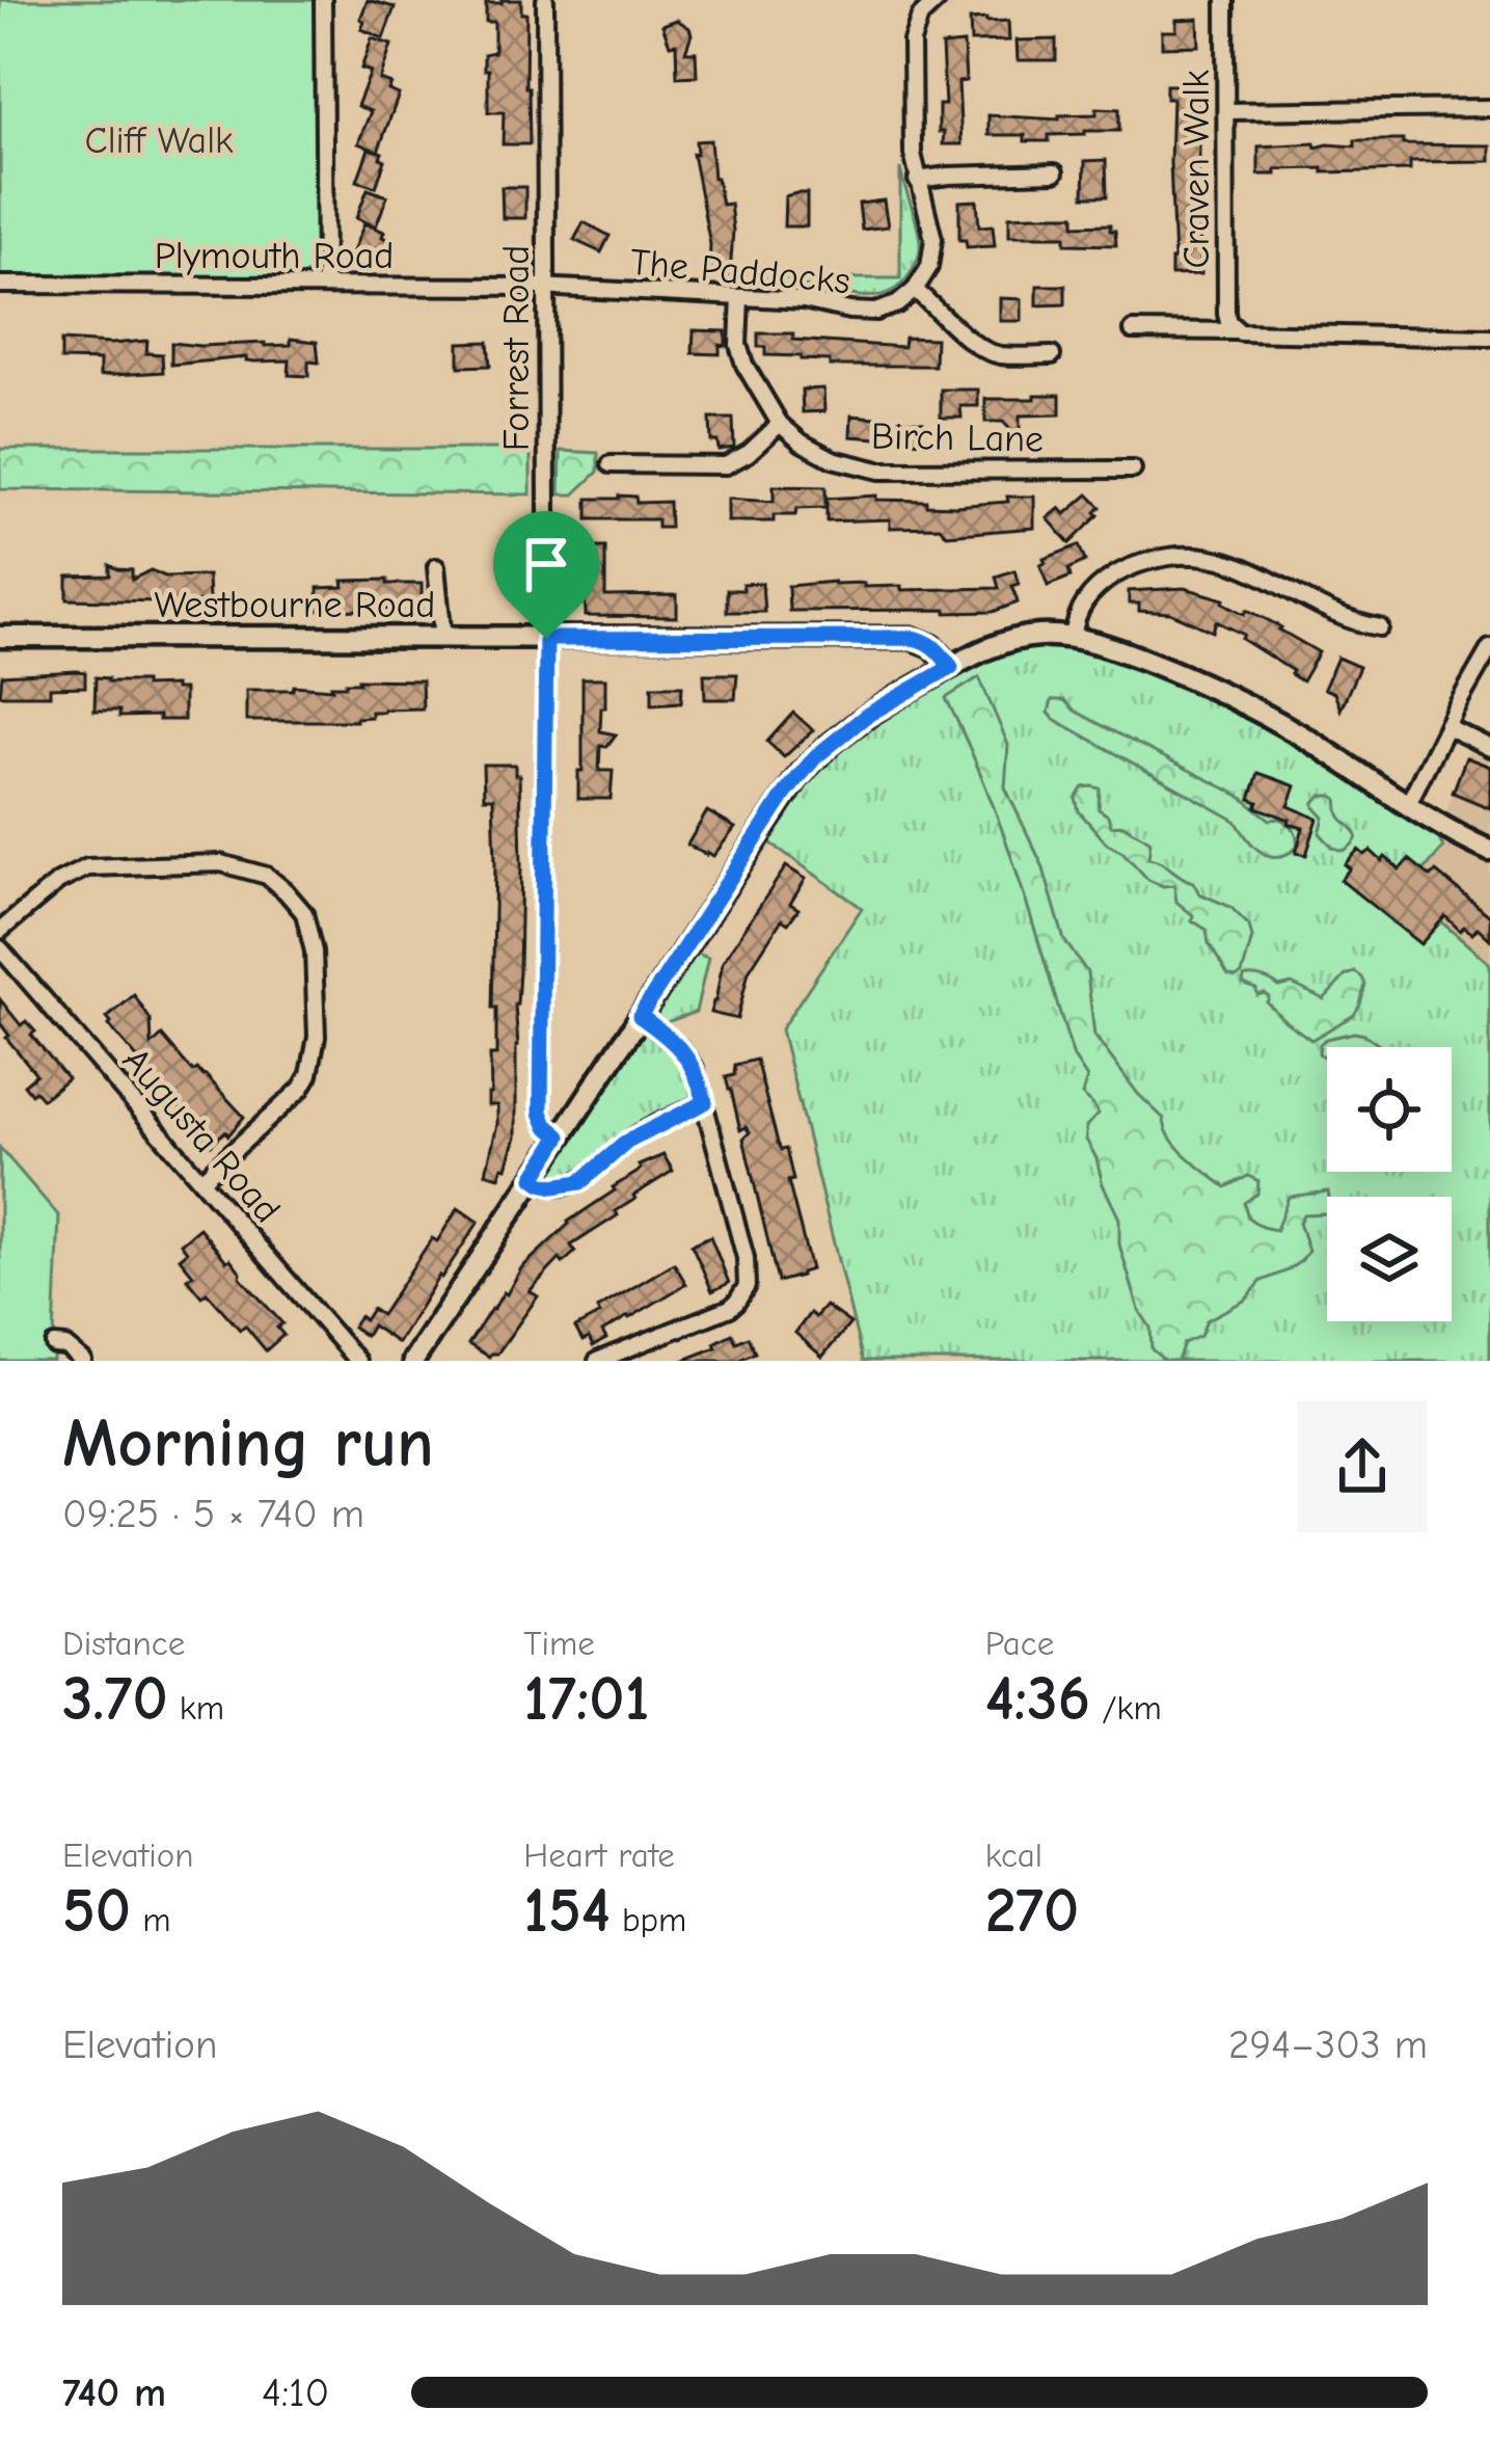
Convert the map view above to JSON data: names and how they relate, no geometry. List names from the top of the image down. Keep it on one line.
{"streets":{"main road":["Westbourne Road"],"street":["Craven Walk","Plymouth Road","The Paddocks","Forrest Road","Birch Lane","Augusta Road"]},"crossings":[["Plymouth Road","The Paddocks"],["Plymouth Road","Forrest Road"],["The Paddocks","Forrest Road"],["The Paddocks","Birch Lane"],["Forrest Road","Westbourne Road"]],"parks":["Cliff Walk"],"page":{"heading":["Morning run","09:25 · 5 × 740 m"],"stats":[["Distance","3.70 km"],["Time","17:01"],["Pace","4:36 /km"],["Elevation","50 m"],["Heart rate","154 bpm"],["kcal","270"]],"chart":["Elevation","294–303 m"],"list":[{"name":"740 m","note":"4:10"}]}}
